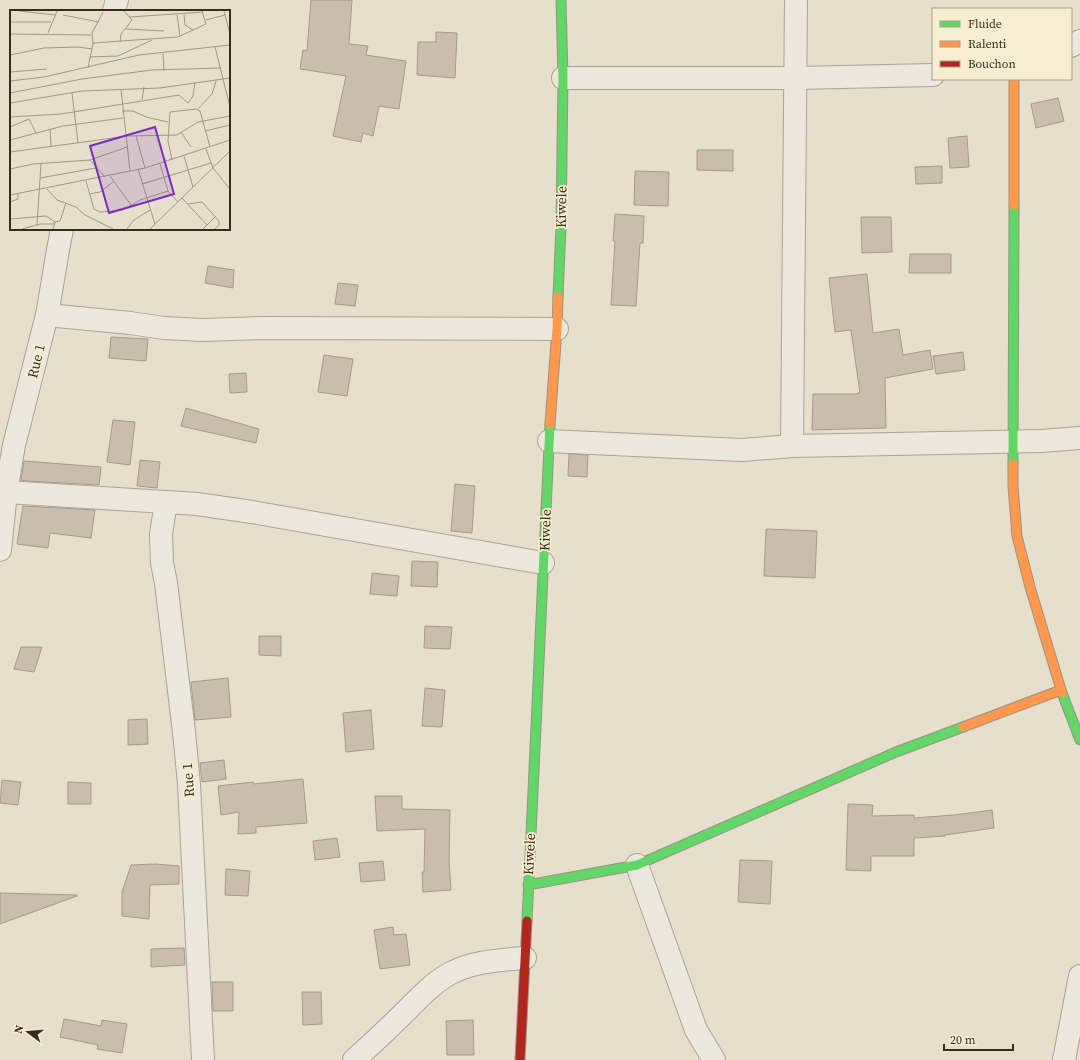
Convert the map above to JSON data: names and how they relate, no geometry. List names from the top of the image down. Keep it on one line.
{"streets":{"street":["Kiwele","Rue 1"]},"legend":["Fluide","Ralenti","Bouchon"],"scale_bar":"20 m","north":"left"}
